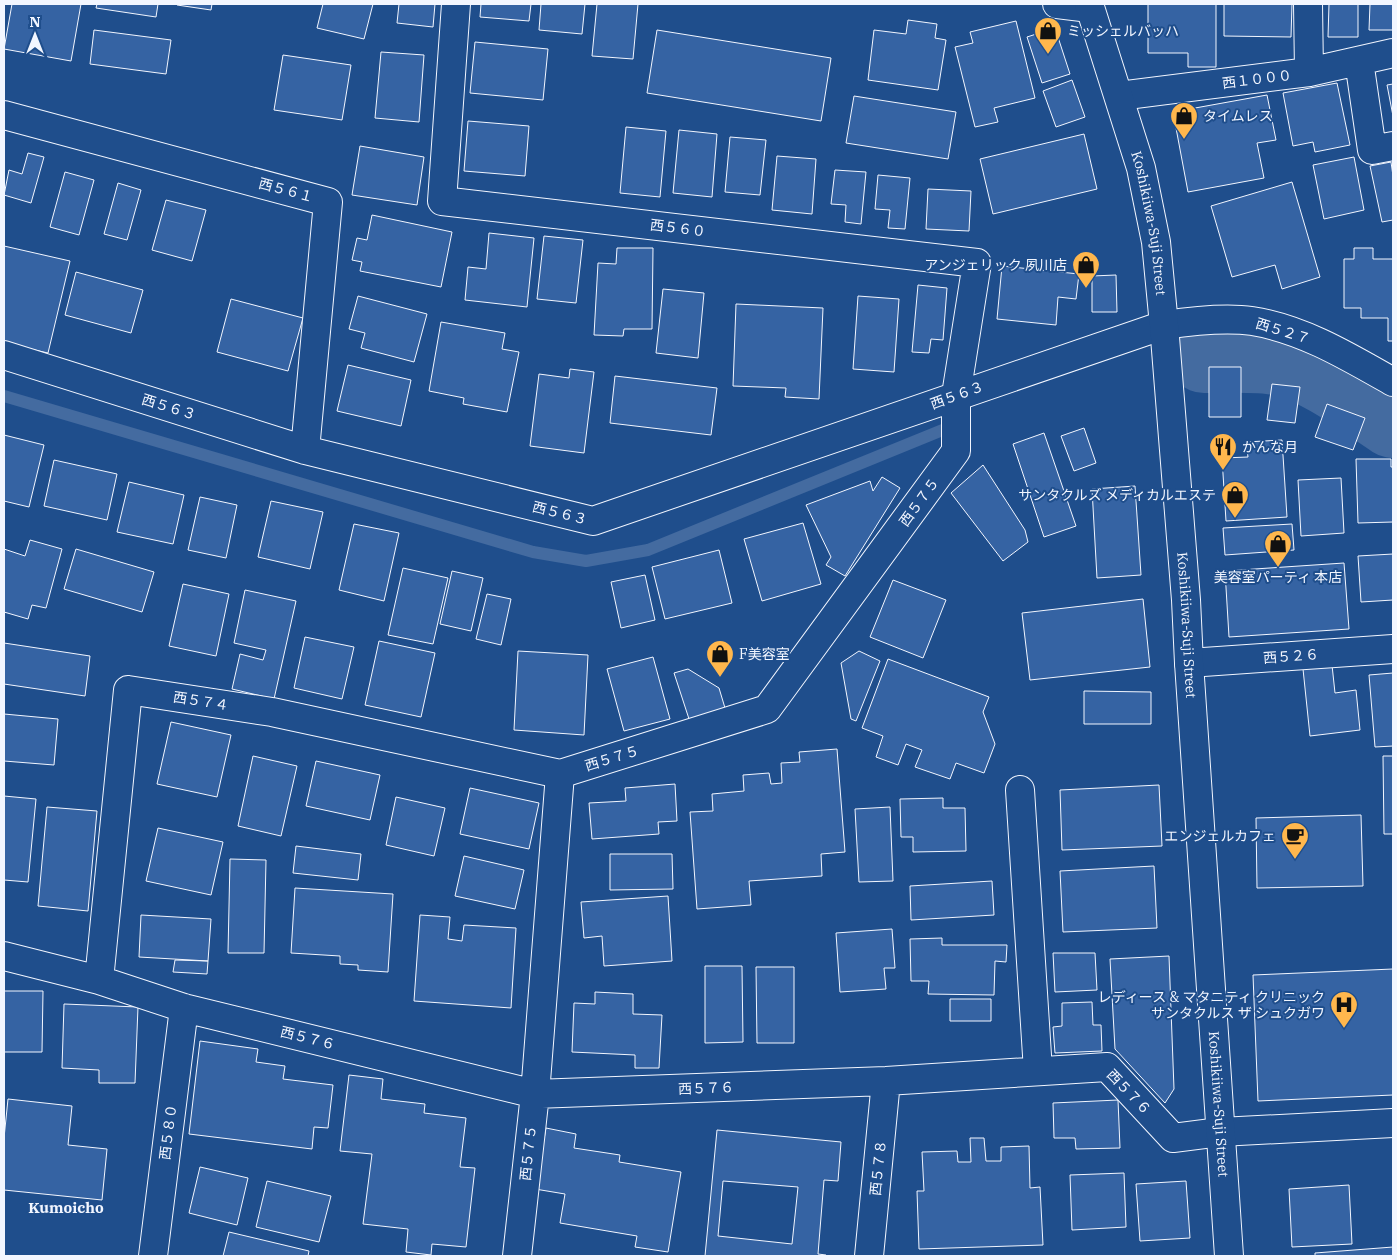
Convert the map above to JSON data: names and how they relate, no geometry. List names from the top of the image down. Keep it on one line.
{"streets":{"street":["西１０００","西５６１","Koshikiiwa-Suji Street","西５６０","西５２７","西５６３","西５７５","西５２６","西５７４","西５７６","西５８０","西５７８"]},"crossings":[["西１０００","Koshikiiwa-Suji Street"],["西５６１","西５６３"],["Koshikiiwa-Suji Street","西５２７"],["Koshikiiwa-Suji Street","西５６３"],["Koshikiiwa-Suji Street","西５２６"],["Koshikiiwa-Suji Street","西５７６"],["西５６０","西５６３"],["西５６０","西５７５"],["西５２７","西５６３"],["西５６３","西５７５"],["西５７５","西５７４"],["西５７５","西５７６"],["西５７４","西５７６"],["西５７６","西５８０"],["西５７６","西５７８"]],"districts":["Kumoicho"],"places":{"shop":["ミッシェルバッハ","タイムレス","アンジェリック 夙川店","サンタクルズ メディカルエステ","美容室パーティ 本店","F美容室"],"restaurant":["かんな月"],"cafe":["エンジェルカフェ"],"hospital":["レディース & マタニティ クリニック サンタクルス ザ シュクガワ"]},"north":"top"}
